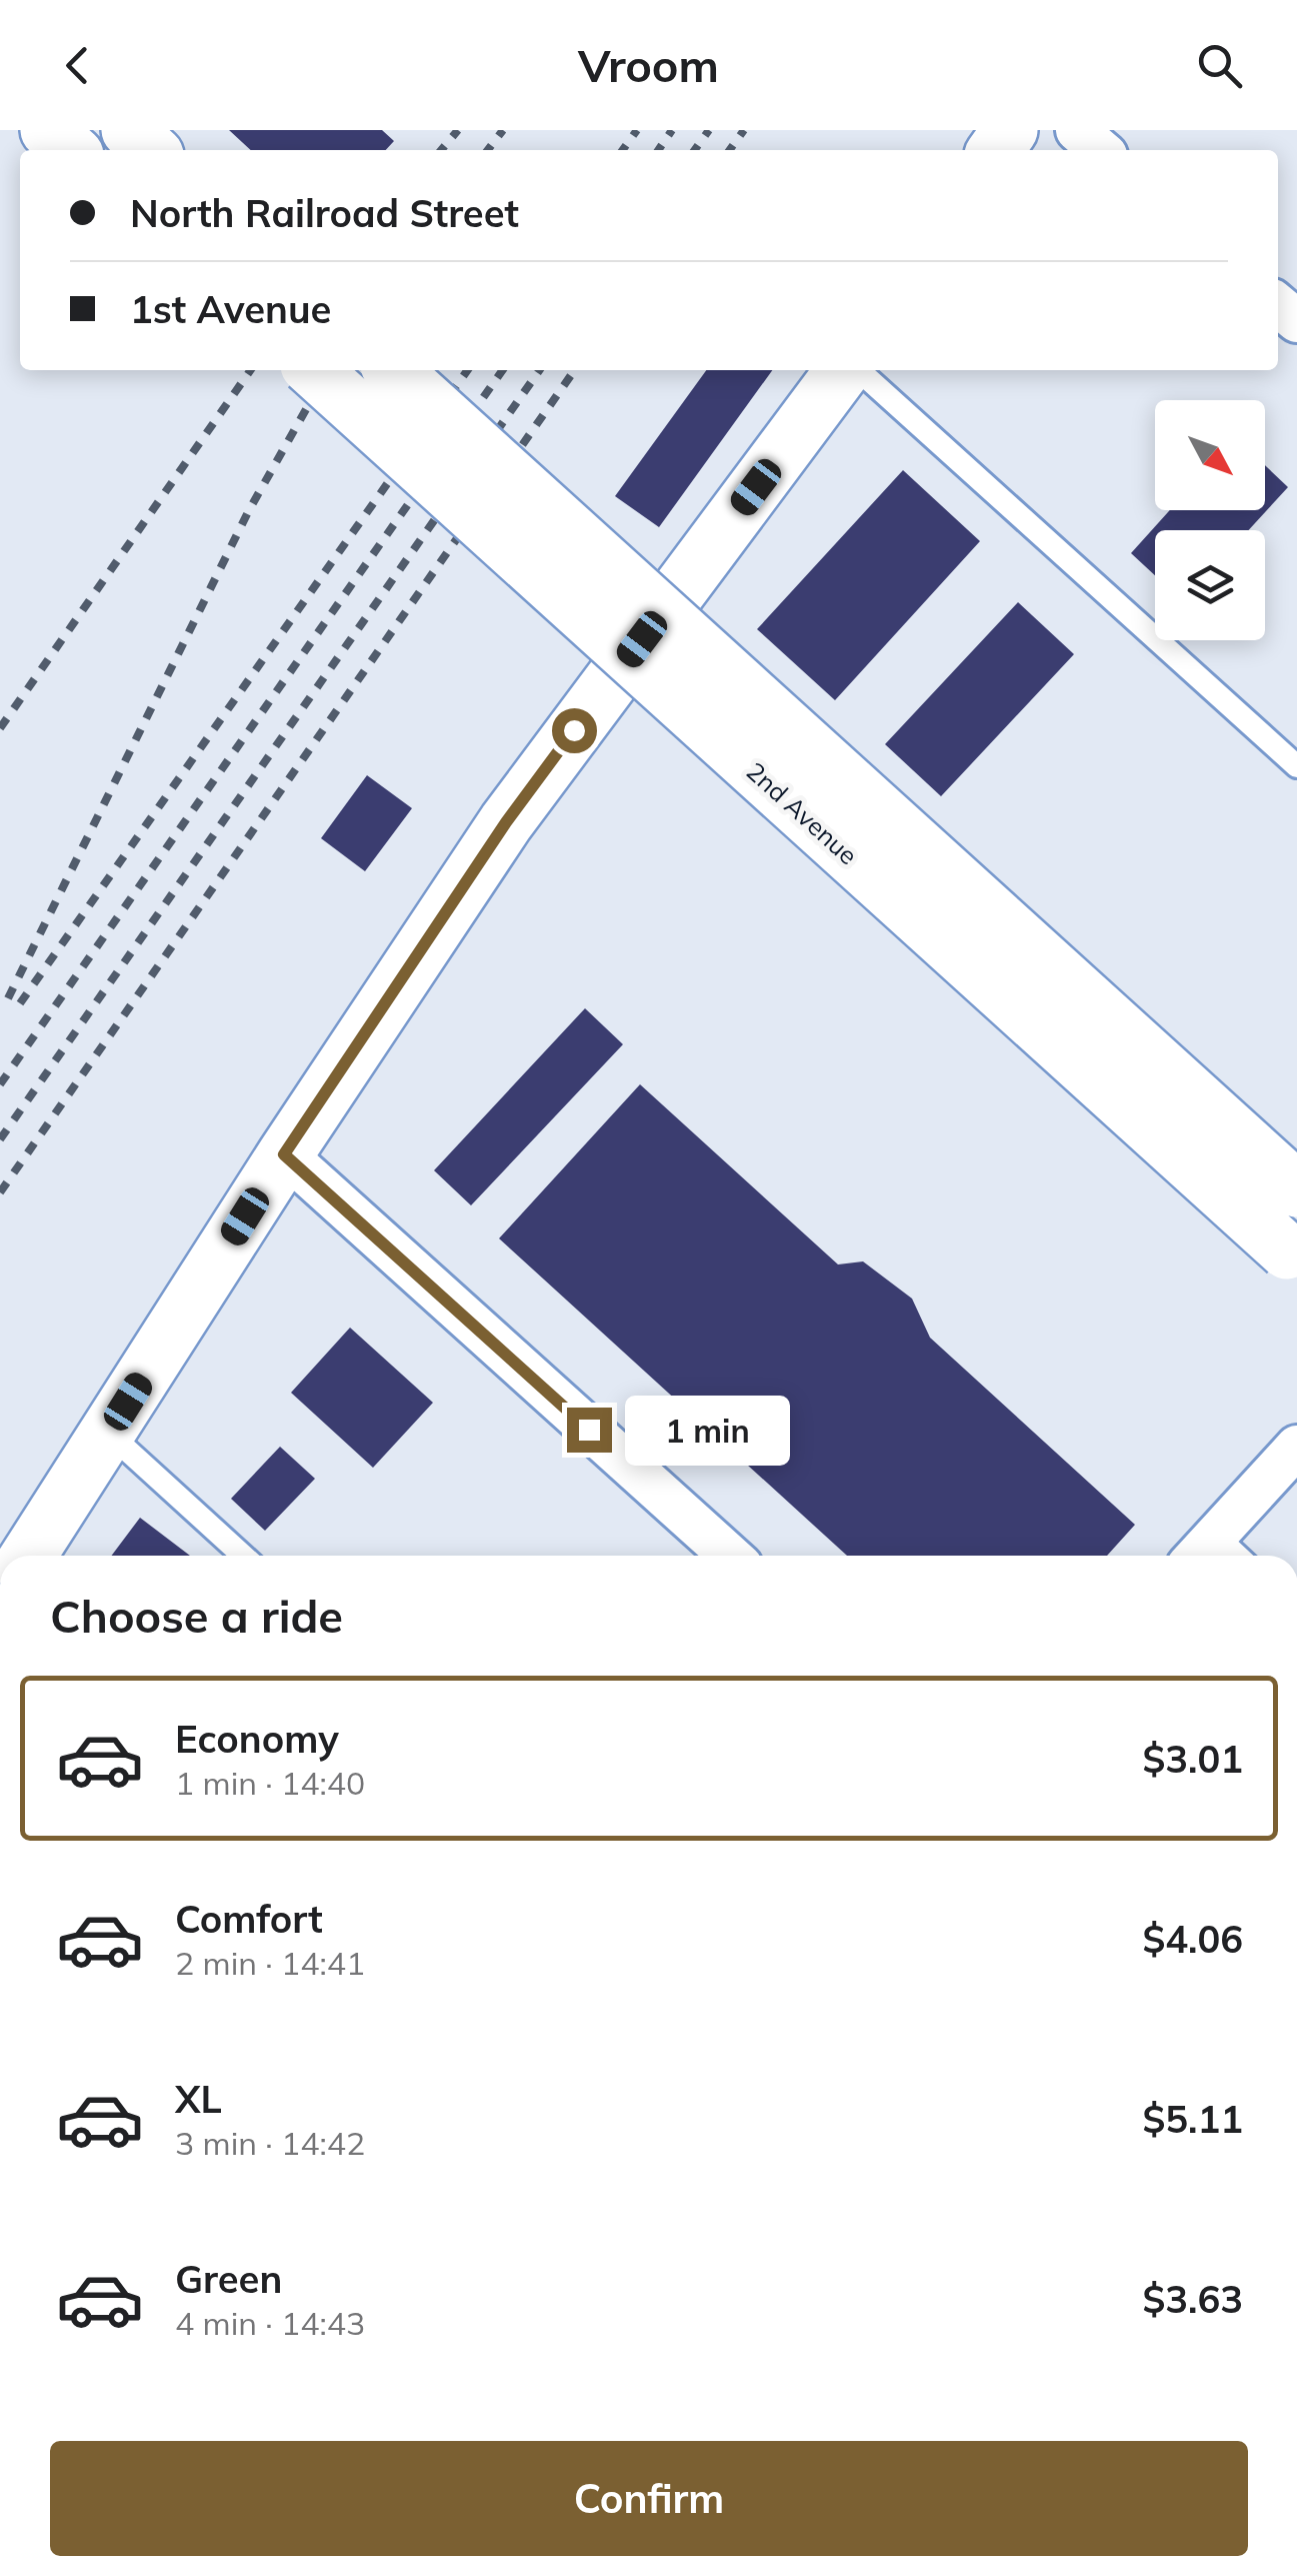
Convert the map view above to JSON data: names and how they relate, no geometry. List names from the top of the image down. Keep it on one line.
{"streets":{"main road":["2nd Avenue"]},"north":"bottom right","page":{"header":"Vroom","banner":["North Railroad Street","1st Avenue"],"bubble":"1 min","heading":"Choose a ride","list":[{"name":"Economy","note":"1 min · 14:40","value":"$3.01"},{"name":"Comfort","note":"2 min · 14:41","value":"$4.06"},{"name":"XL","note":"3 min · 14:42","value":"$5.11"},{"name":"Green","note":"4 min · 14:43","value":"$3.63"}],"buttons":"Confirm"}}
